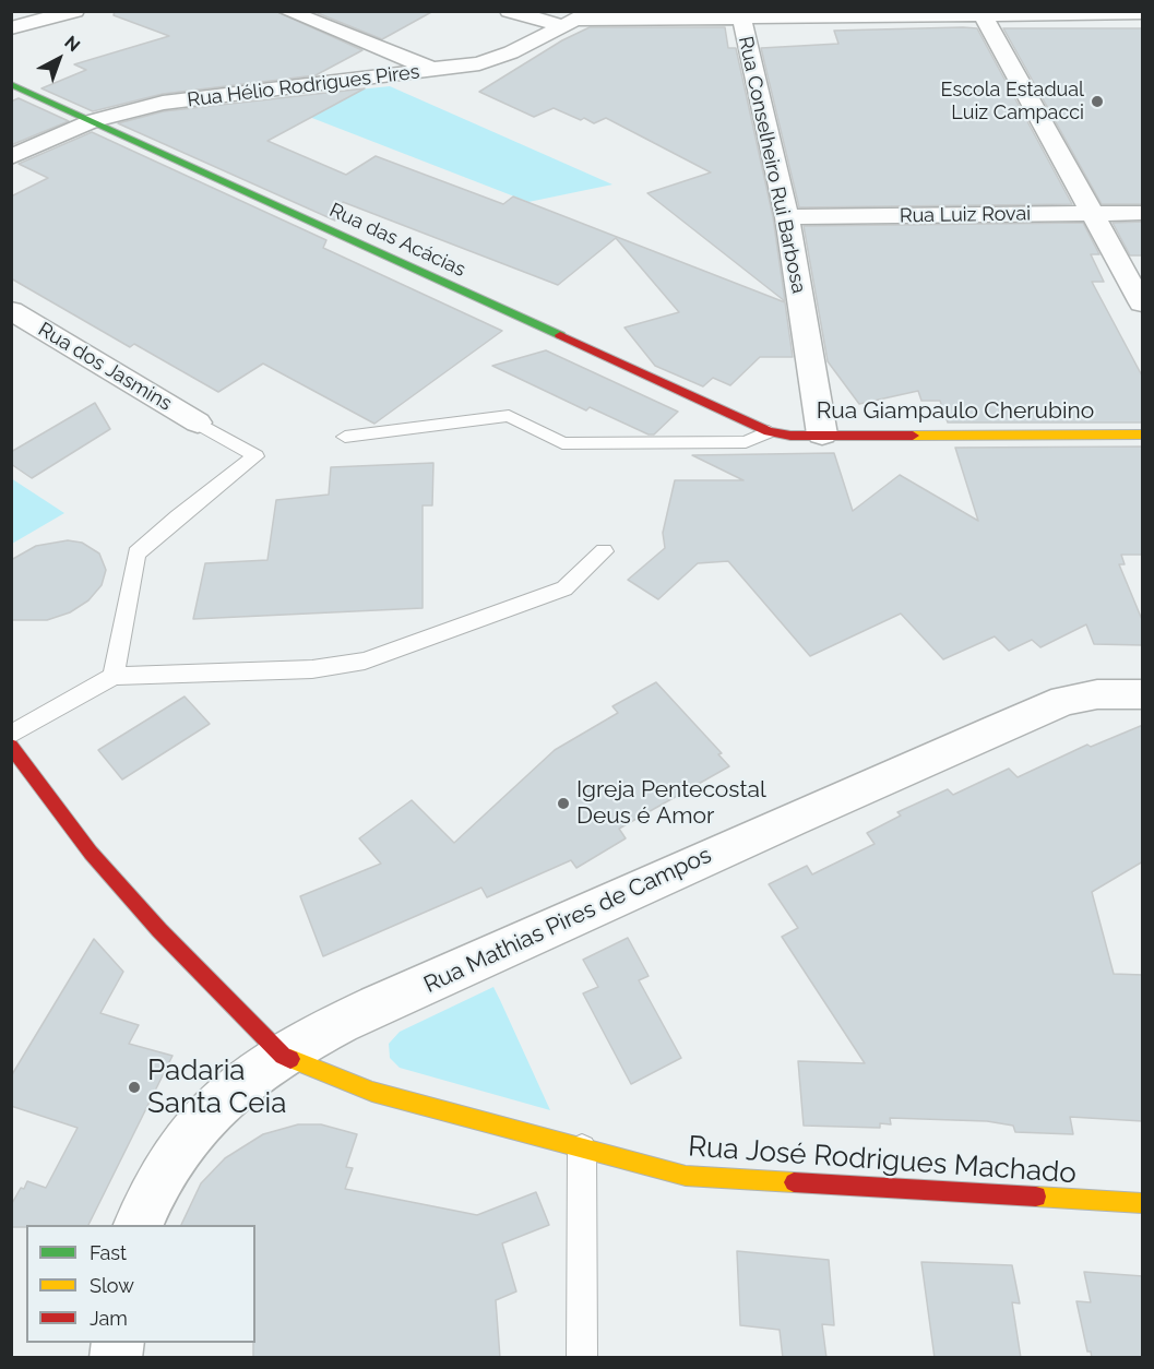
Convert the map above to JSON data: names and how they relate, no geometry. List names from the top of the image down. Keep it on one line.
{"streets":{"street":["Rua Hélio Rodrigues Pires","Rua Conselheiro Rui Barbosa","Rua Luiz Rovai","Rua das Acácias","Rua dos Jasmins","Rua Giampaulo Cherubino","Rua Mathias Pires de Campos","Rua José Rodrigues Machado"]},"crossings":[["Rua Hélio Rodrigues Pires","Rua das Acácias"],["Rua Conselheiro Rui Barbosa","Rua Luiz Rovai"],["Rua Conselheiro Rui Barbosa","Rua Giampaulo Cherubino"],["Rua das Acácias","Rua Giampaulo Cherubino"],["Rua Mathias Pires de Campos","Rua José Rodrigues Machado"]],"places":["Escola Estadual Luiz Campacci","Igreja Pentecostal Deus é Amor","Padaria Santa Ceia"],"legend":["Fast","Slow","Jam"],"north":"top right"}
